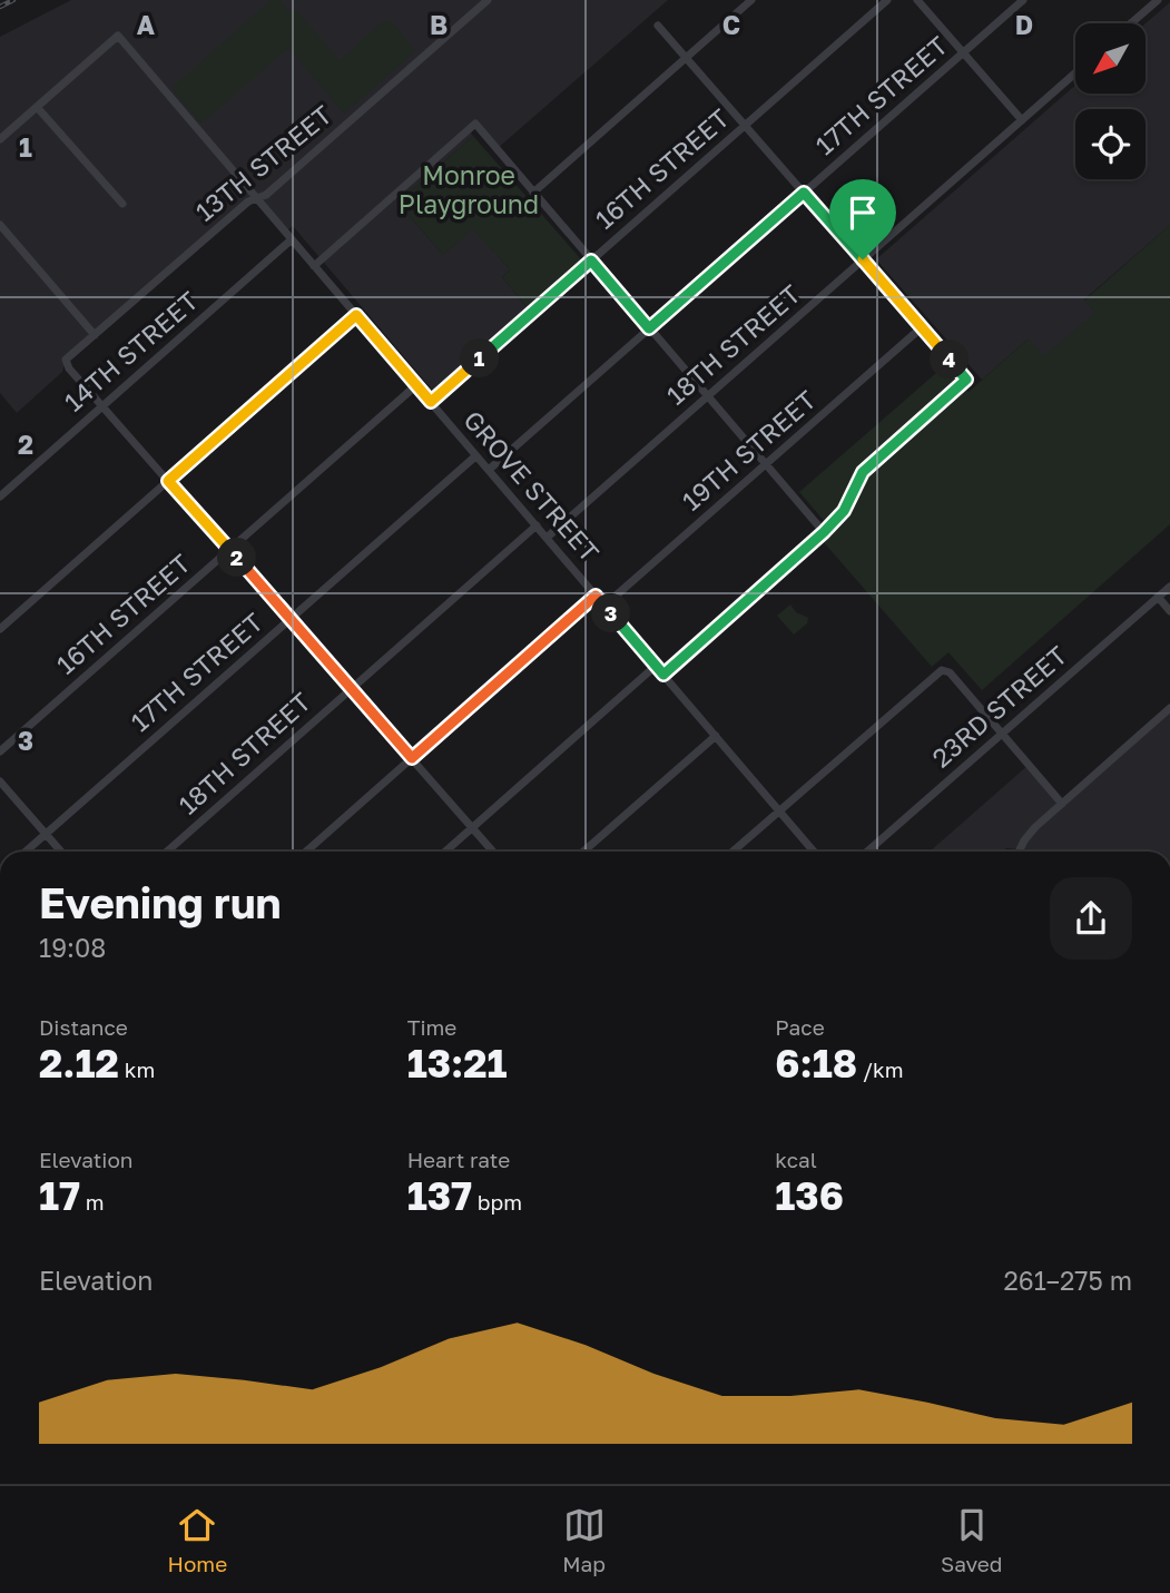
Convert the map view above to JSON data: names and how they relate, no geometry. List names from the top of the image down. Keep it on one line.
{"streets":{"street":["17TH STREET","13TH STREET","16TH STREET","18TH STREET","14TH STREET","19TH STREET","GROVE STREET","23RD STREET"]},"crossings":[["17TH STREET","GROVE STREET"],["13TH STREET","14TH STREET"],["13TH STREET","GROVE STREET"],["16TH STREET","GROVE STREET"],["18TH STREET","GROVE STREET"],["14TH STREET","GROVE STREET"],["19TH STREET","GROVE STREET"]],"parks":["Monroe Playground"],"north":"bottom left","page":{"pins":["1","4","2","3"],"heading":["Evening run","19:08"],"stats":[["Distance","2.12 km"],["Time","13:21"],["Pace","6:18 /km"],["Elevation","17 m"],["Heart rate","137 bpm"],["kcal","136"]],"chart":["Elevation","261–275 m"],"tabs":["Home","Map","Saved"]},"grid":{"columns":["A","B","C","D"],"rows":["1","2","3"]}}
